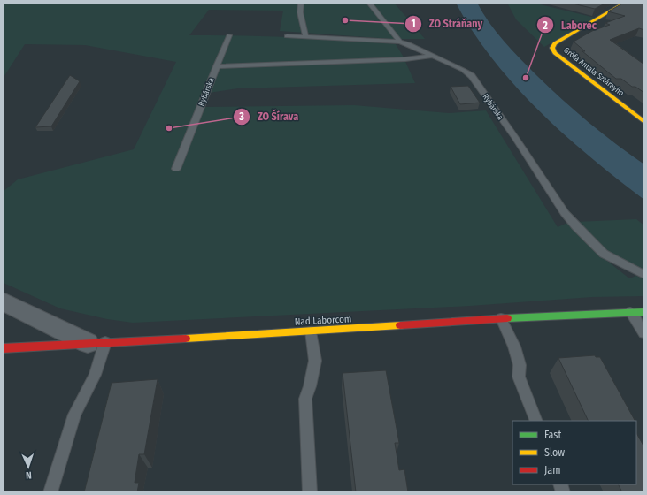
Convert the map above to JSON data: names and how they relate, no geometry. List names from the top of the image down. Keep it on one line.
{"streets":{"street":["Grófa Antala Sztárayho","Nad Laborcom"],"lane":["Rybárska"]},"places":["ZO Stráňany","Laborec","ZO Šírava"],"legend":["Fast","Slow","Jam"],"north":"bottom"}
